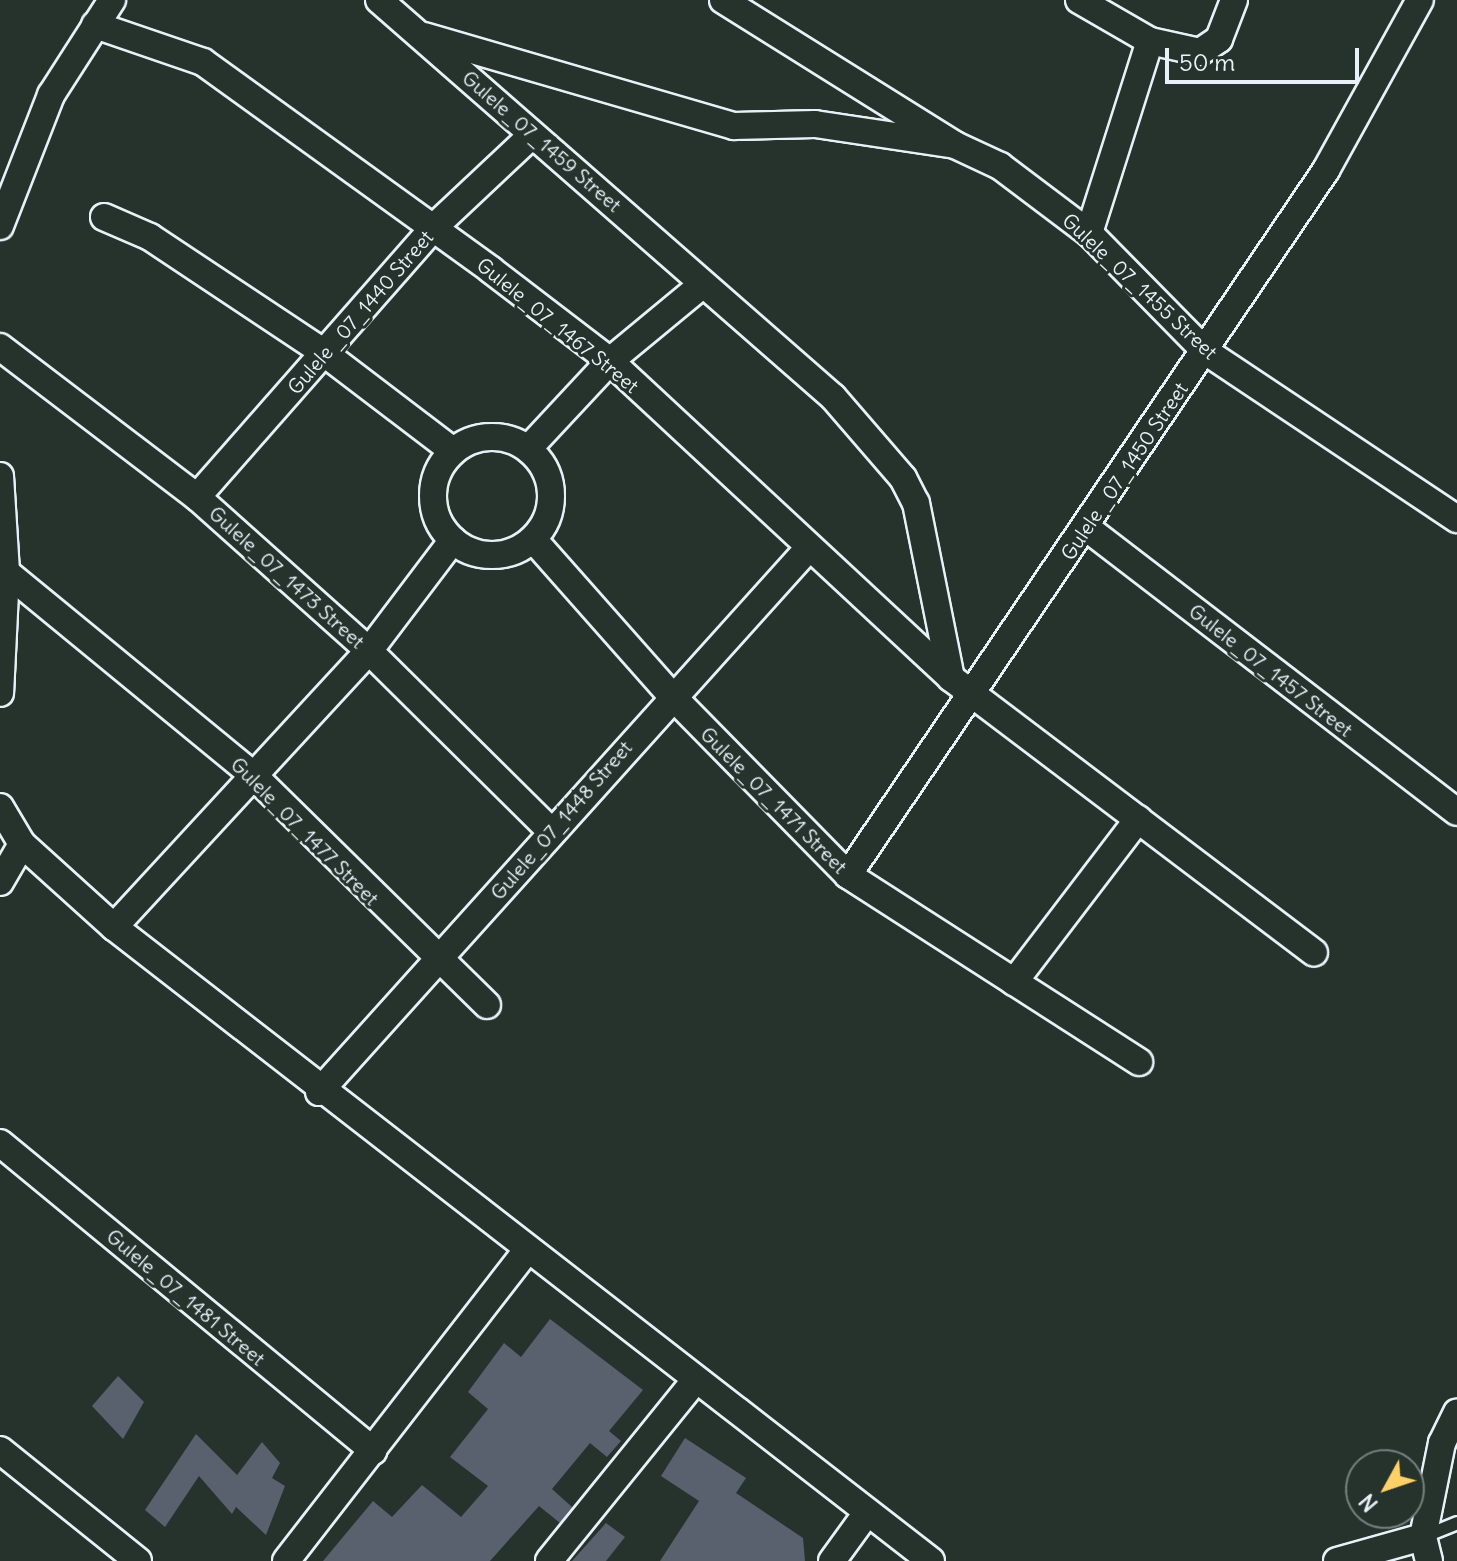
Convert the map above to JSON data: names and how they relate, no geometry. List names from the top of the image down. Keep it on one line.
{"streets":{"street":["Gulele_07_1459 Street","Gulele_07_1455 Street","Gulele _07_1440 Street","Gulele_07_1467 Street","Gulele _07_1450 Street","Gulele_07_1473 Street","Gulele_07_1457 Street","Gulele_07_1471 Street","Gulele_07_1448 Street","Gulele_07_1477 Street","Gulele_07_1481 Street"]},"crossings":[["Gulele_07_1459 Street","Gulele_07_1455 Street"],["Gulele_07_1459 Street","Gulele _07_1440 Street"],["Gulele_07_1459 Street","Gulele_07_1467 Street"],["Gulele_07_1455 Street","Gulele _07_1450 Street"],["Gulele _07_1440 Street","Gulele_07_1467 Street"],["Gulele _07_1440 Street","Gulele_07_1473 Street"],["Gulele_07_1467 Street","Gulele _07_1450 Street"],["Gulele_07_1467 Street","Gulele_07_1448 Street"],["Gulele _07_1450 Street","Gulele_07_1457 Street"],["Gulele _07_1450 Street","Gulele_07_1471 Street"],["Gulele_07_1473 Street","Gulele_07_1448 Street"],["Gulele_07_1471 Street","Gulele_07_1448 Street"],["Gulele_07_1448 Street","Gulele_07_1477 Street"]],"scale_bar":"50 m","north":"bottom left"}
